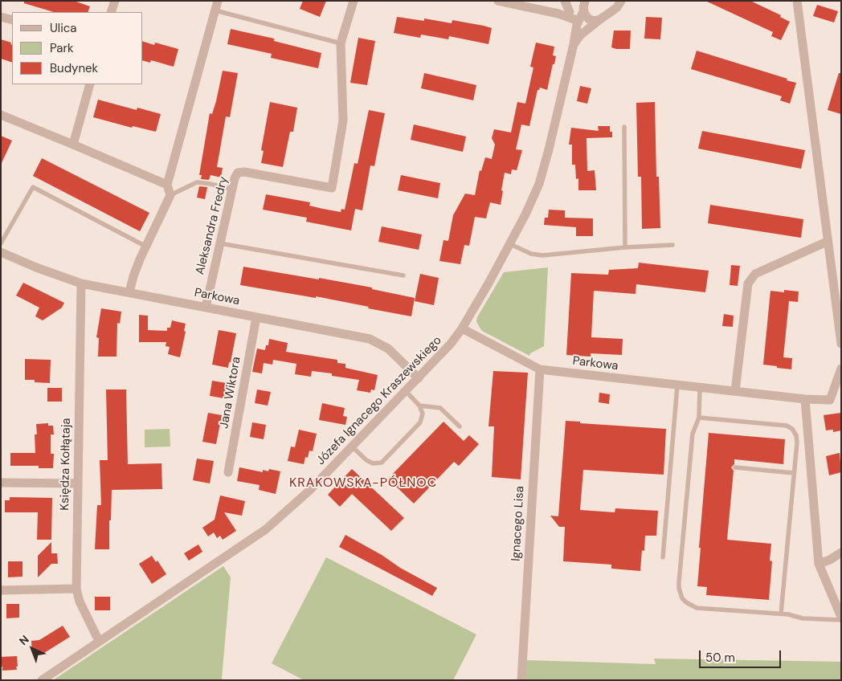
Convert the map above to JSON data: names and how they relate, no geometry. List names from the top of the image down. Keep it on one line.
{"streets":{"street":["Aleksandra Fredry","Parkowa","Jana Wiktora","Józefa Ignacego Kraszewskiego","Księdza Kołłątaja","Ignacego Lisa"]},"crossings":[["Aleksandra Fredry","Parkowa"],["Parkowa","Jana Wiktora"],["Parkowa","Józefa Ignacego Kraszewskiego"],["Parkowa","Księdza Kołłątaja"],["Parkowa","Ignacego Lisa"],["Józefa Ignacego Kraszewskiego","Księdza Kołłątaja"]],"districts":["KRAKOWSKA-PÓŁNOC"],"legend":["Ulica","Park","Budynek"],"scale_bar":"50 m","north":"top left"}
